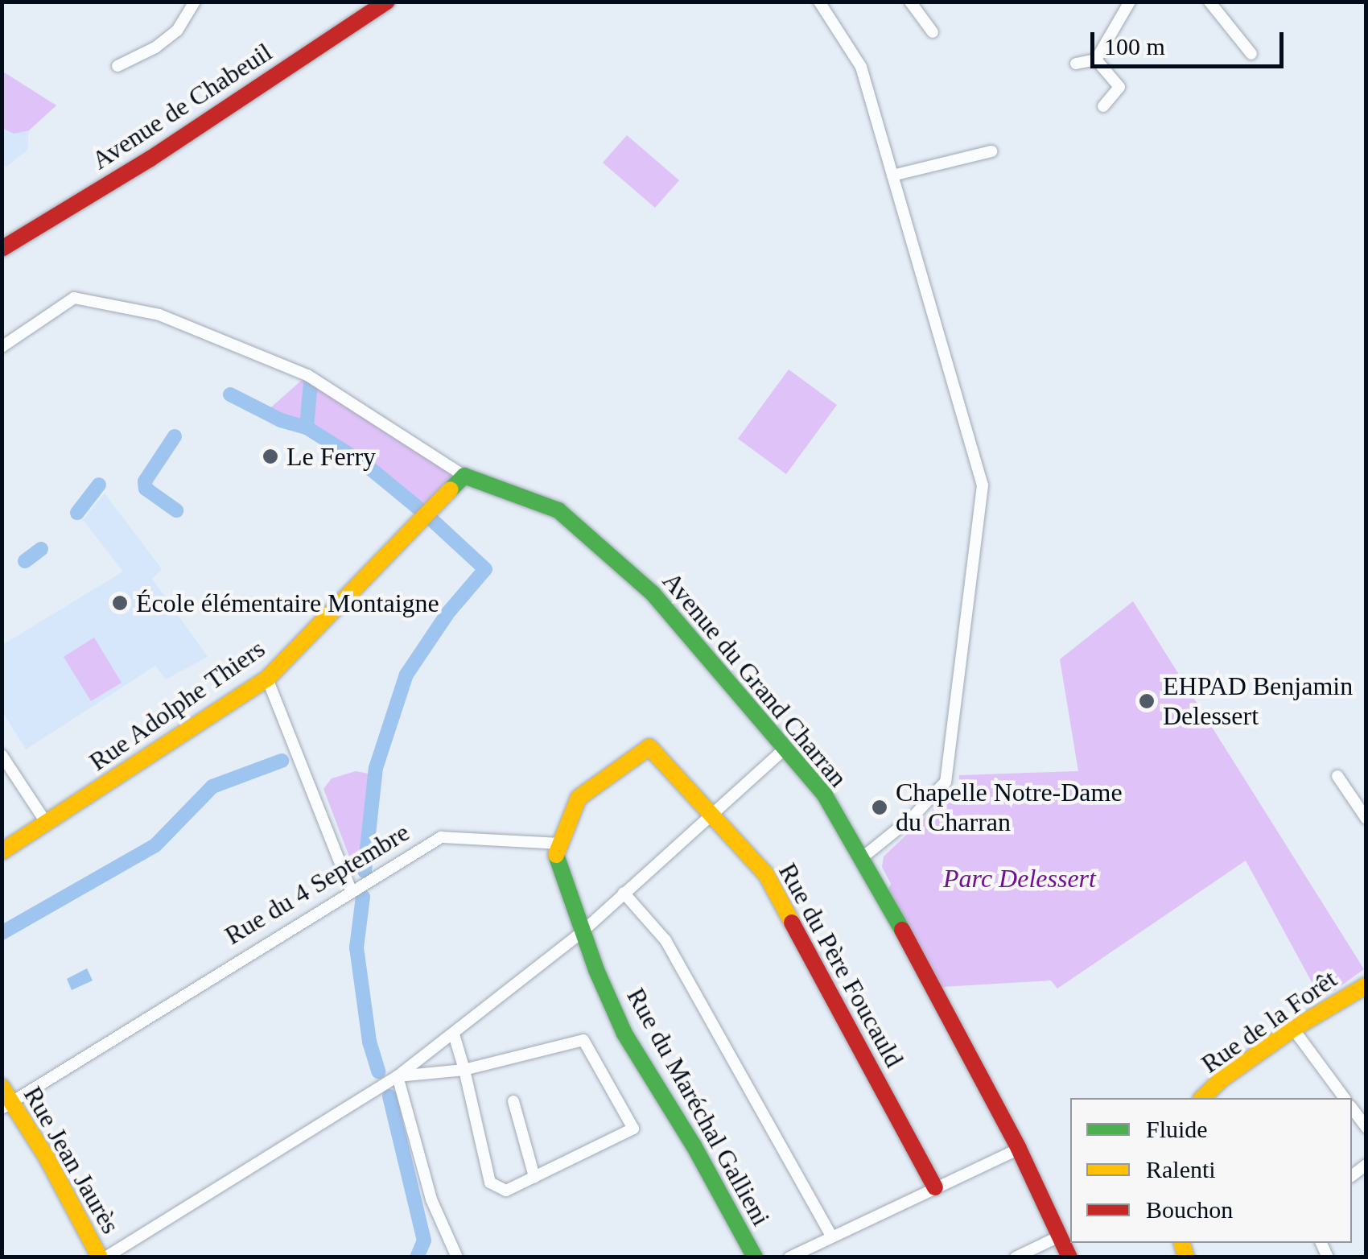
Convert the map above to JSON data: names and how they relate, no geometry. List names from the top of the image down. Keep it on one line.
{"streets":{"street":["Avenue de Chabeuil","Avenue du Grand Charran","Rue Adolphe Thiers","Rue du 4 Septembre","Rue du Père Foucauld","Rue de la Forêt","Rue du Maréchal Gallieni","Rue Jean Jaurès"]},"crossings":[["Avenue du Grand Charran","Rue Adolphe Thiers"],["Rue du 4 Septembre","Rue du Père Foucauld"],["Rue du 4 Septembre","Rue du Maréchal Gallieni"],["Rue du 4 Septembre","Rue Jean Jaurès"],["Rue du Père Foucauld","Rue du Maréchal Gallieni"]],"parks":["Parc Delessert"],"places":["Le Ferry","École élémentaire Montaigne","EHPAD Benjamin Delessert","Chapelle Notre-Dame du Charran"],"legend":["Fluide","Ralenti","Bouchon"],"scale_bar":"100 m"}
